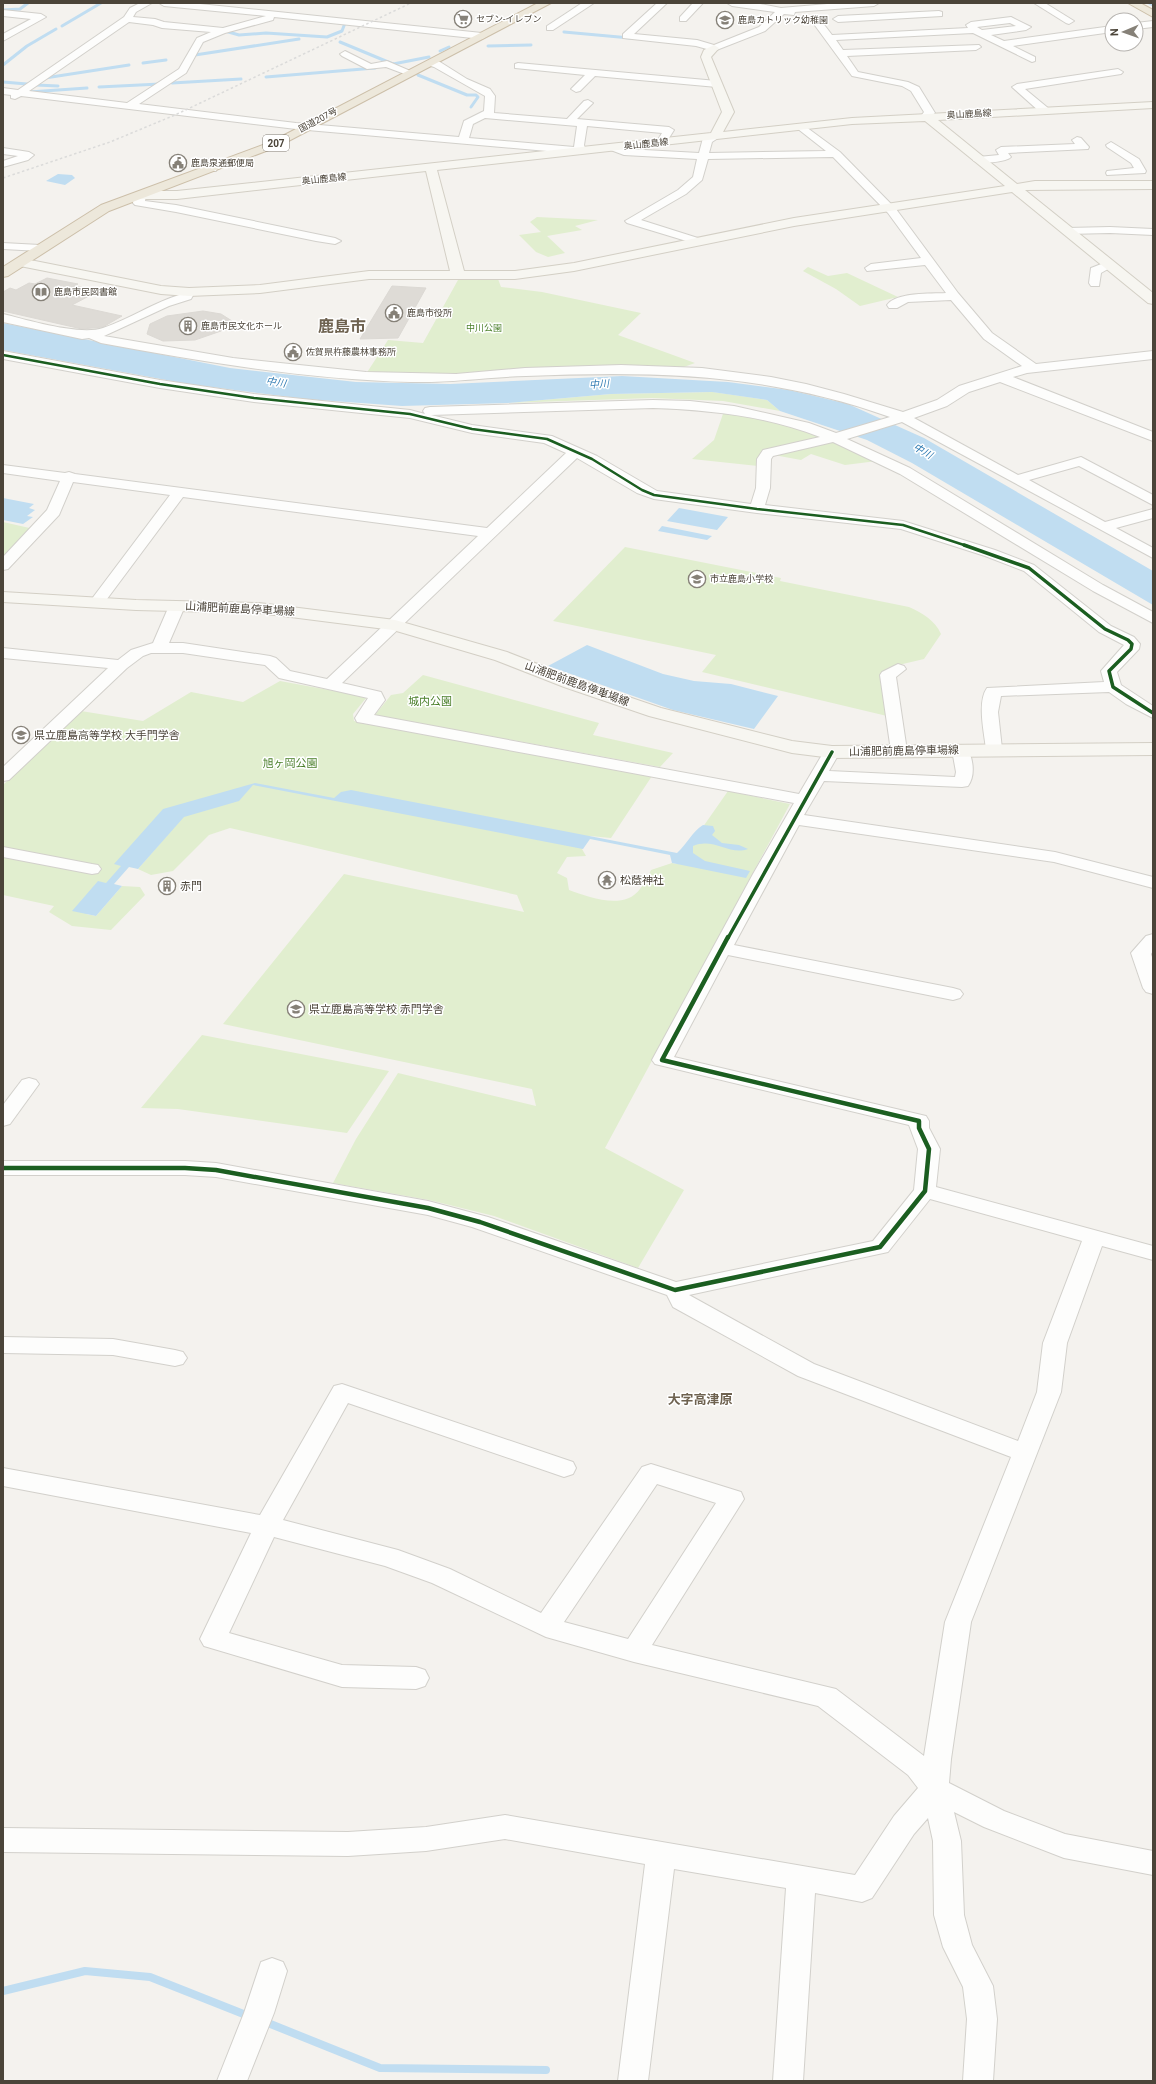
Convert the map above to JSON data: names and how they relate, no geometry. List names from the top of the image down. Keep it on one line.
{"streets":{"highway":["国道207号","207"],"street":["奥山鹿島線","山浦肥前鹿島停車場線"]},"crossings":[["奥山鹿島線","国道207号"]],"districts":["鹿島市","大字高津原"],"water":["中川"],"parks":["中川公園","城内公園","旭ヶ岡公園"],"places":{"supermarket":["セブン-イレブン"],"school or university":["鹿島カトリック幼稚園","市立鹿島小学校","県立鹿島高等学校 大手門学舎","県立鹿島高等学校 赤門学舎"],"public building":["鹿島泉通郵便局","鹿島市役所","佐賀県杵藤農林事務所"],"library":["鹿島市民図書館"],"building":["鹿島市民文化ホール","赤門"],"temple":["松蔭神社"]},"north":"left"}
